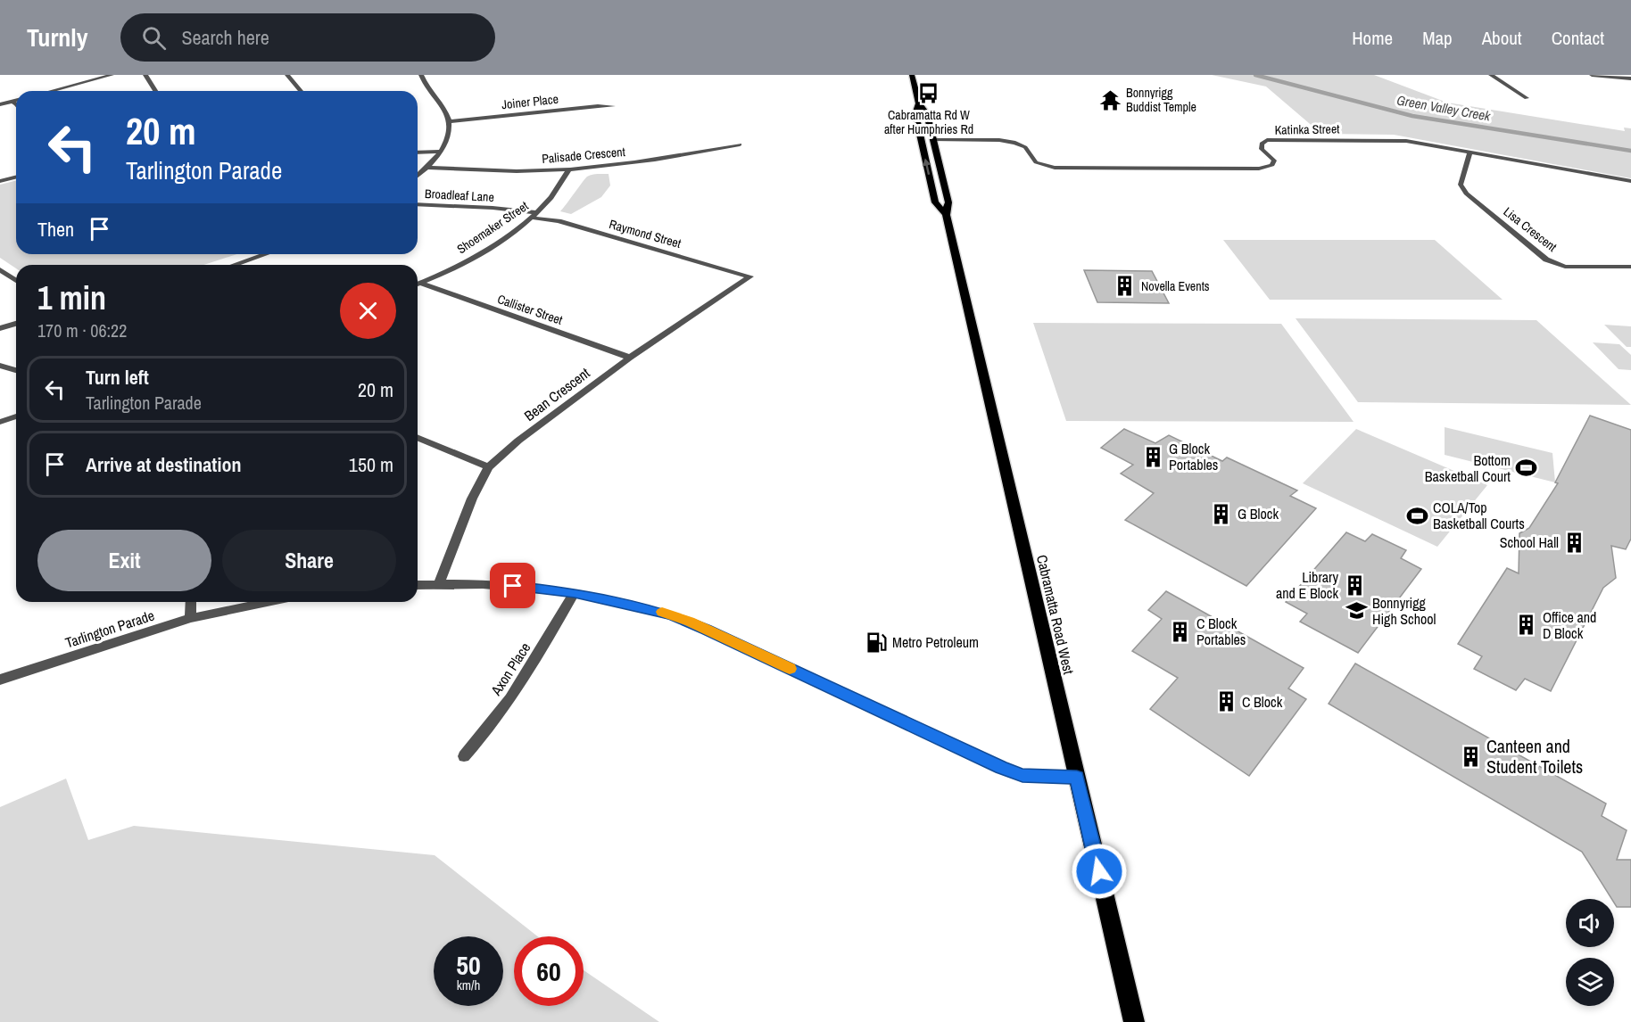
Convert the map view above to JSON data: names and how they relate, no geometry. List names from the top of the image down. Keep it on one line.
{"streets":{"main road":["Cabramatta Road West"],"street":["Joiner Place","Katinka Street","Palisade Crescent","Broadleaf Lane","Shoemaker Street","Lisa Crescent","Raymond Street","Callister Street","Bean Crescent","Tarlington Parade","Axon Place"]},"crossings":[["Katinka Street","Lisa Crescent"],["Katinka Street","Cabramatta Road West"],["Palisade Crescent","Shoemaker Street"],["Broadleaf Lane","Shoemaker Street"],["Broadleaf Lane","Raymond Street"],["Shoemaker Street","Raymond Street"],["Shoemaker Street","Callister Street"],["Raymond Street","Bean Crescent"],["Callister Street","Bean Crescent"]],"water":["Green Valley Creek"],"places":{"bus stop":["Cabramatta Rd W after Humphries Rd"],"temple":["Bonnyrigg Buddist Temple"],"building":["Novella Events","G Block Portables","G Block","School Hall","Library and E Block","Office and D Block","C Block Portables","C Block","Canteen and Student Toilets"],"sports":["Bottom Basketball Court","COLA/Top Basketball Courts"],"school or university":["Bonnyrigg High School"],"fuel station":["Metro Petroleum"]},"page":{"header":"Turnly","search":"Search here","nav":["Home","Map","About","Contact"],"turn":["20 m","Tarlington Parade"],"then":"Then","heading":["1 min","170 m · 06:22"],"list":[{"name":"Turn left","note":"Tarlington Parade","value":"20 m"},{"name":"Arrive at destination","value":"150 m"}],"buttons":["Exit","Share"],"speed":"50 km/h","limit":"60"}}
